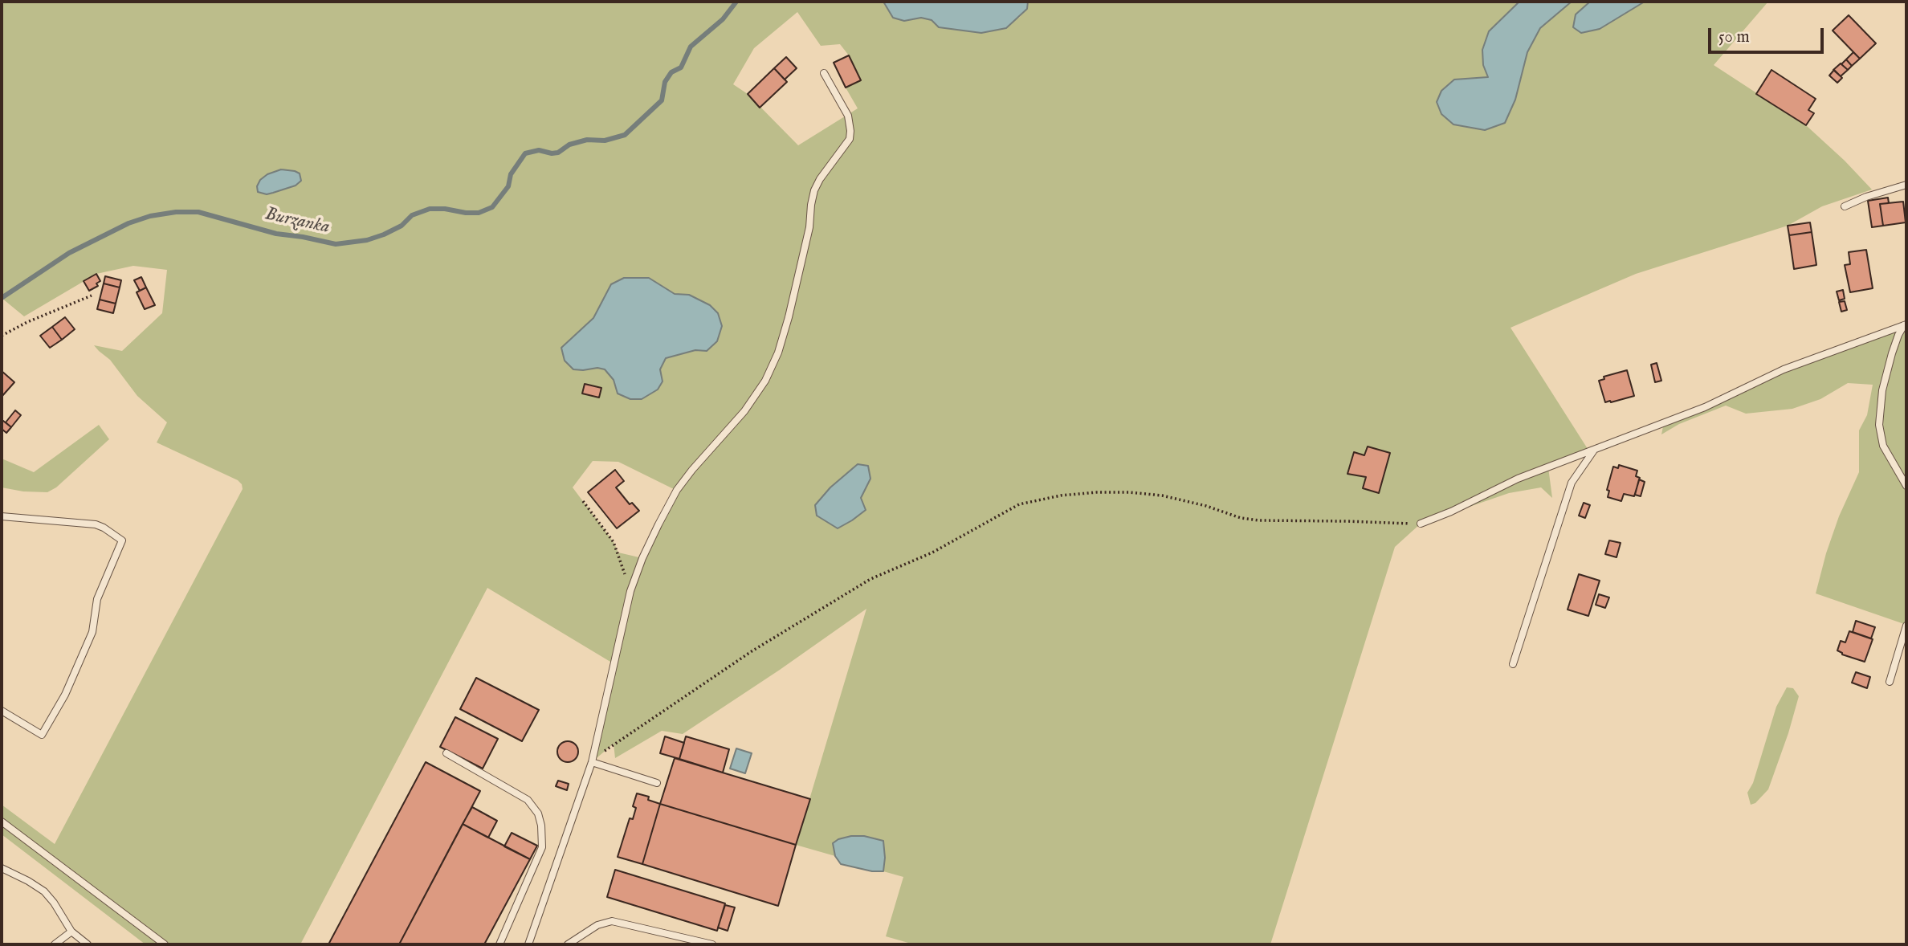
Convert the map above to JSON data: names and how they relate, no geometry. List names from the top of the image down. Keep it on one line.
{"water":["Burzanka"],"scale_bar":"50 m"}
